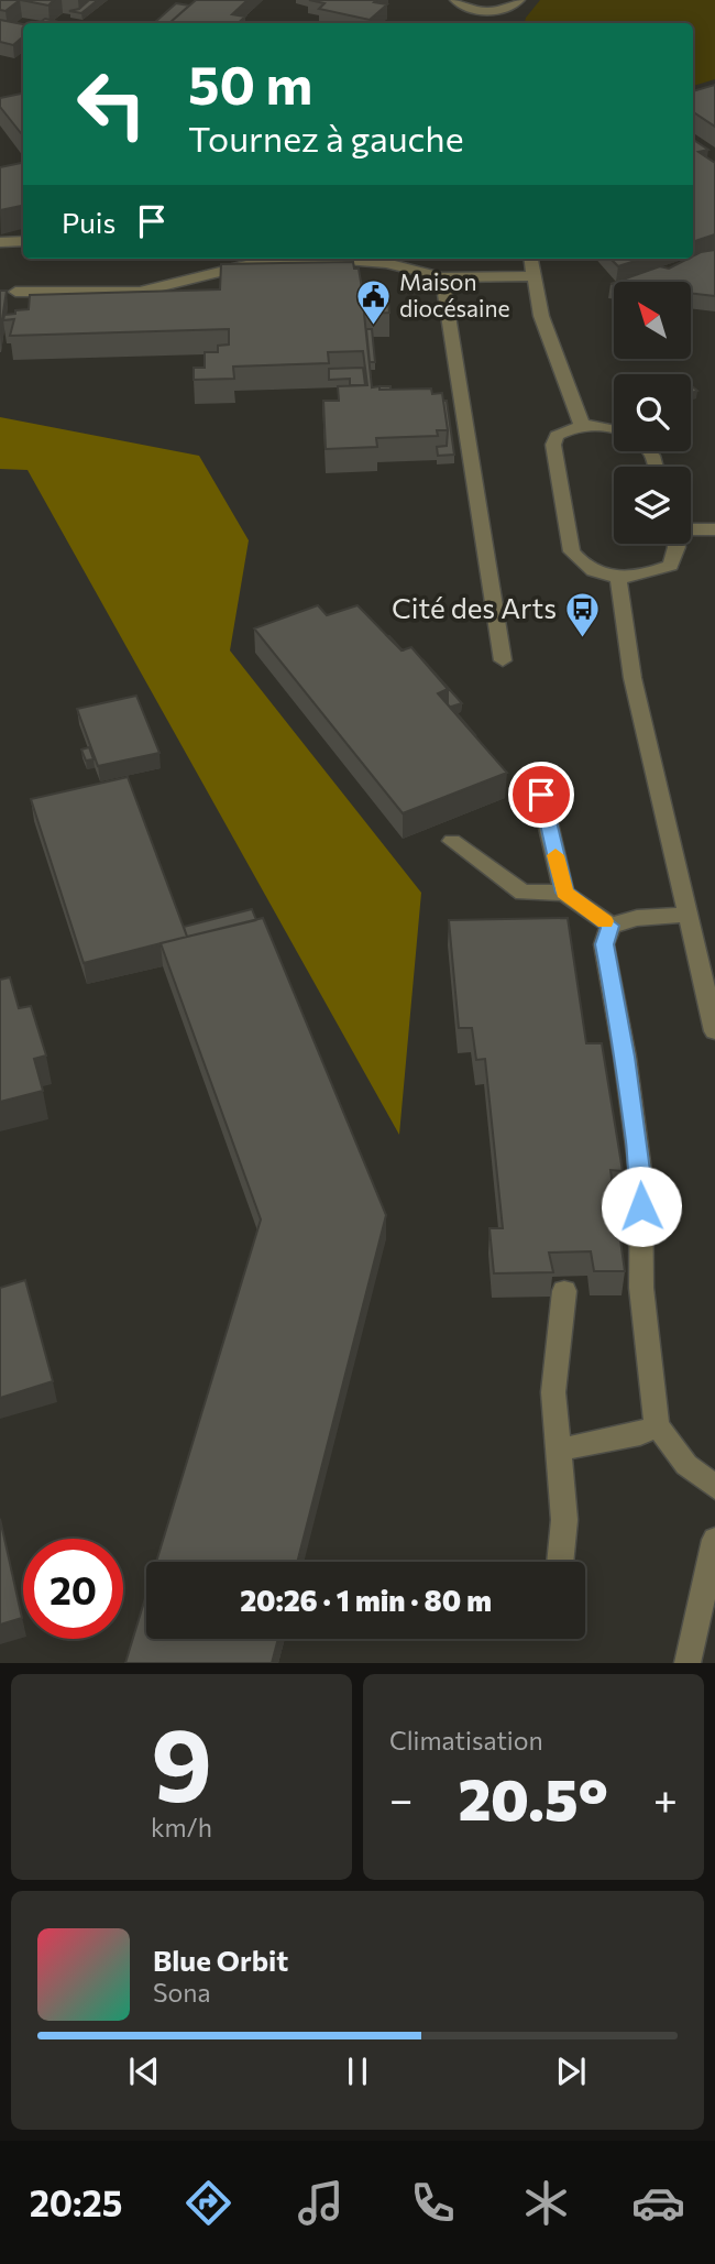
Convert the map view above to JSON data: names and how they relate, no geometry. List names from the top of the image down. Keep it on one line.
{"places":{"public building":["Maison diocésaine"],"bus stop":["Cité des Arts"]},"north":"top left","page":{"turn":["50 m","Tournez à gauche"],"then":"Puis","limit":"20","trip":"20:26 · 1 min · 80 m","tile":[["9","km/h"],"Climatisation"],"heat":["−","20.5°","+"],"song":["Blue Orbit","Sona"],"tabs":"20:25"}}
